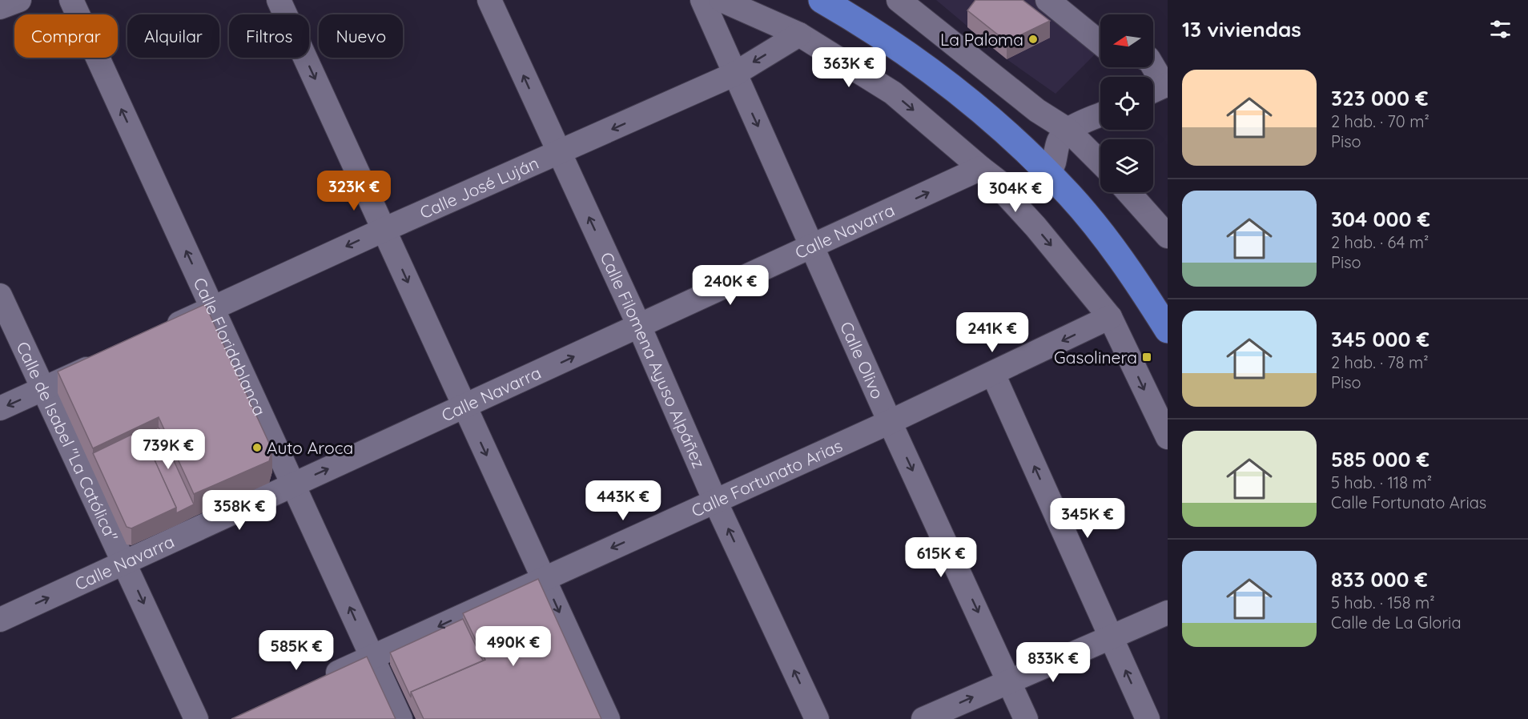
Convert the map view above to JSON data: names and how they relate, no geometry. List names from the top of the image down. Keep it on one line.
{"streets":{"street":["Calle José Luján","Calle Navarra","Calle Floridablanca","Calle Filomena Ayuso Alpáñez","Calle Olivo","Calle de Isabel \"La Católica\"","Calle Fortunato Arias"]},"crossings":[["Calle José Luján","Calle Floridablanca"],["Calle José Luján","Calle Filomena Ayuso Alpáñez"],["Calle José Luján","Calle Olivo"],["Calle Navarra","Calle Floridablanca"],["Calle Navarra","Calle Filomena Ayuso Alpáñez"],["Calle Navarra","Calle Olivo"],["Calle Navarra","Calle de Isabel \"La Católica\""],["Calle Floridablanca","Calle Fortunato Arias"],["Calle Filomena Ayuso Alpáñez","Calle Fortunato Arias"],["Calle Olivo","Calle Fortunato Arias"]],"one_way":["Calle José Luján","Calle Navarra","Calle de Isabel \"La Católica\"","Calle Fortunato Arias"],"places":{"other":["La Paloma","Auto Aroca"],"transit":["Gasolinera"]},"north":"left","page":{"heading":"13 viviendas","chip":["Comprar","Alquilar","Filtros","Nuevo"],"price":["363K €","323K €","304K €","240K €","241K €","739K €","443K €","358K €","345K €","615K €","490K €","585K €","833K €"],"list":[{"name":"323 000 €","note":"2 hab. · 70 m² · Piso"},{"name":"304 000 €","note":"2 hab. · 64 m² · Piso"},{"name":"345 000 €","note":"2 hab. · 78 m² · Piso"},{"name":"585 000 €","note":"5 hab. · 118 m² · Calle Fortunato Arias"},{"name":"833 000 €","note":"5 hab. · 158 m² · Calle de La Gloria"}]}}
